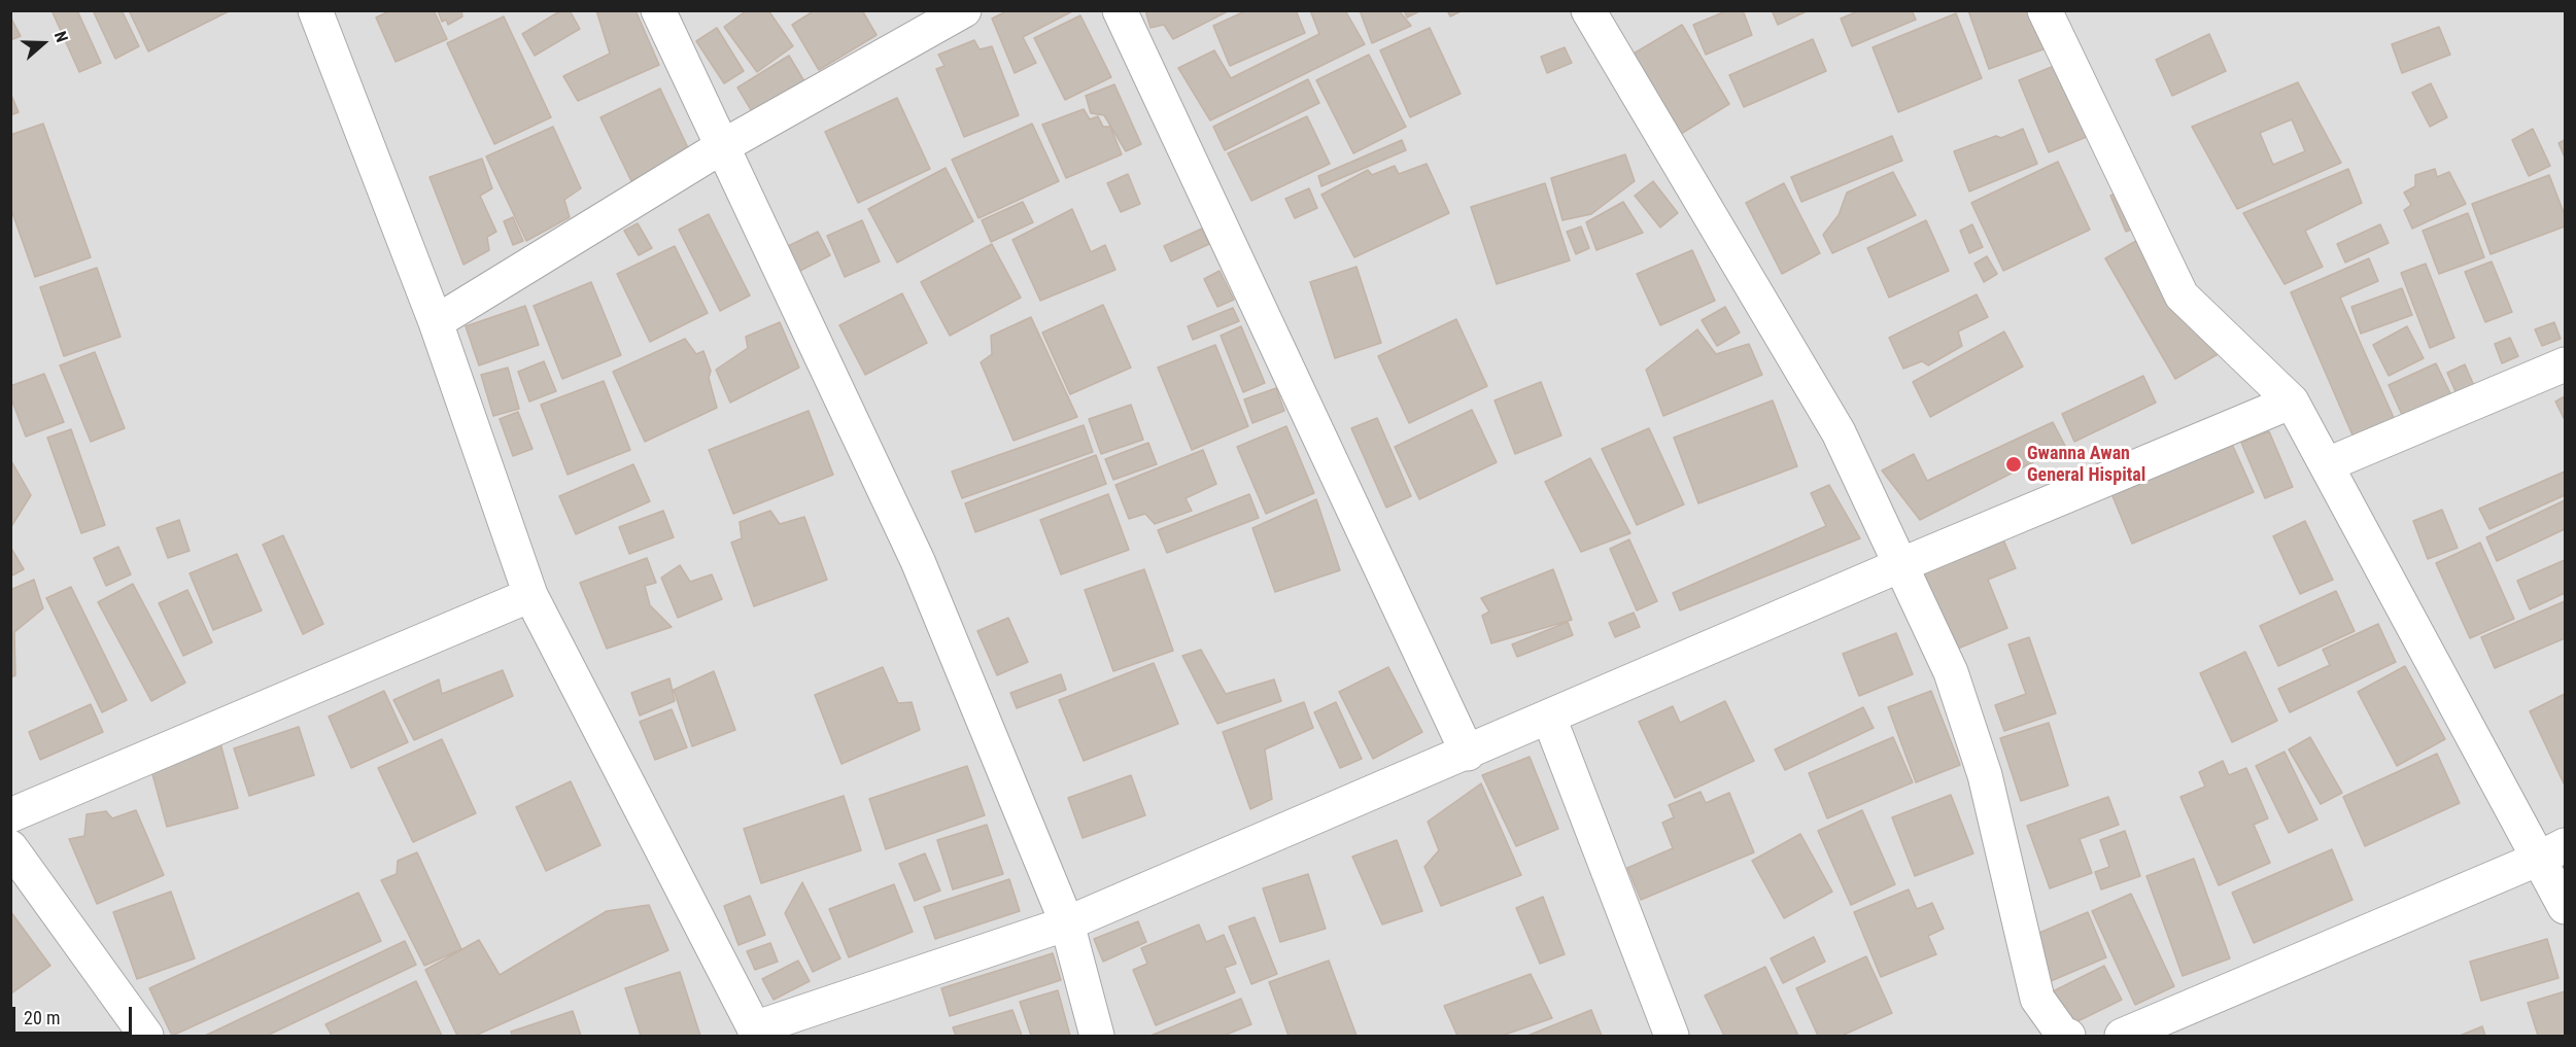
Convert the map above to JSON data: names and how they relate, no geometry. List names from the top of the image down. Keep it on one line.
{"places":["Gwanna Awan General Hispital"],"scale_bar":"20 m","north":"right"}
